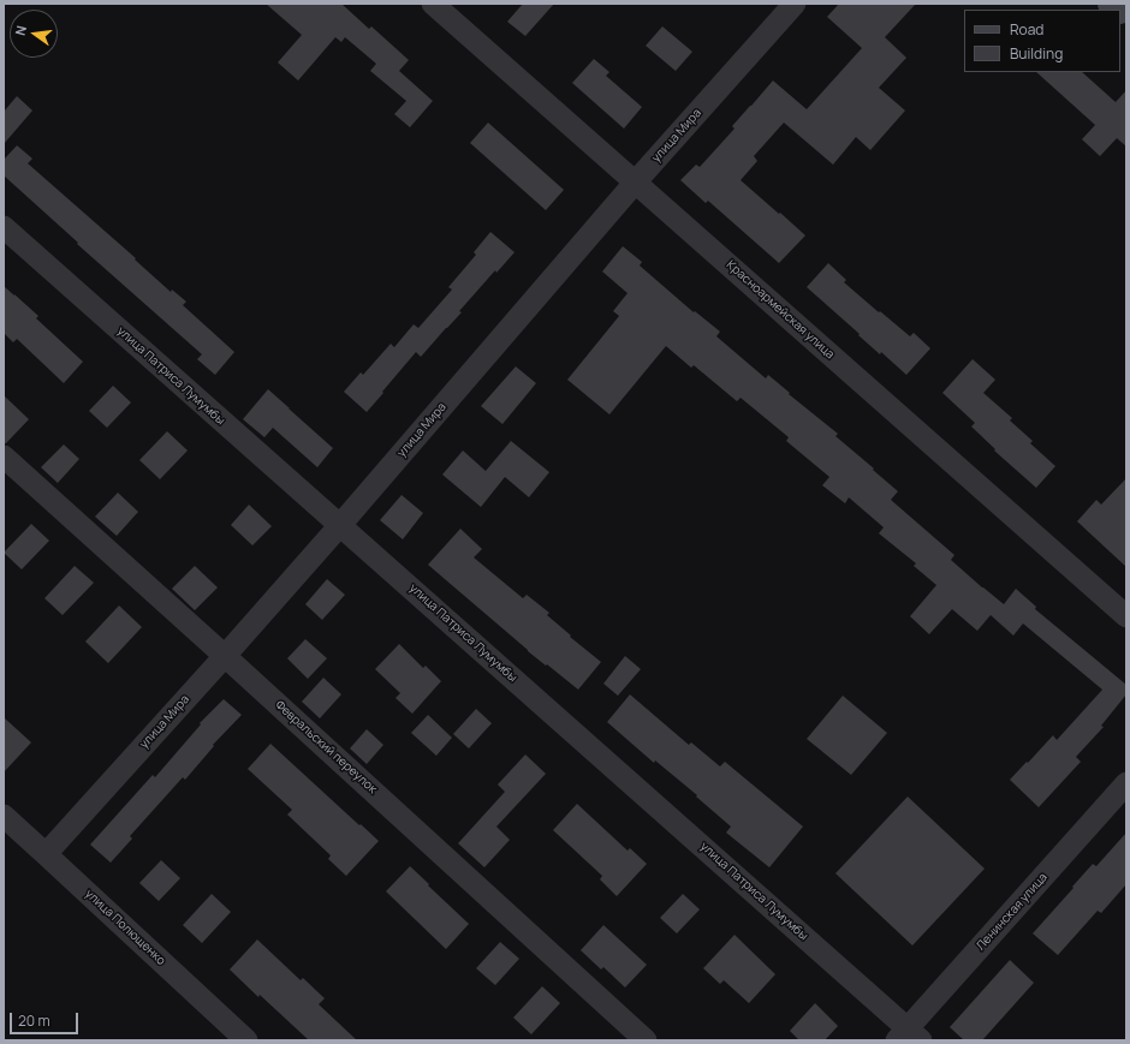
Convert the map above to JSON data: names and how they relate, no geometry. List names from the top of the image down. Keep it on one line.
{"streets":{"street":["улица Мира","Красноармейская улица","улица Патриса Лумумбы","Февральский переулок","Ленинская улица","улица Полющенко"]},"crossings":[["улица Мира","Красноармейская улица"],["улица Мира","улица Патриса Лумумбы"],["улица Мира","Февральский переулок"],["улица Мира","улица Полющенко"],["улица Патриса Лумумбы","Ленинская улица"]],"legend":["Road","Building"],"scale_bar":"20 m","north":"left"}
